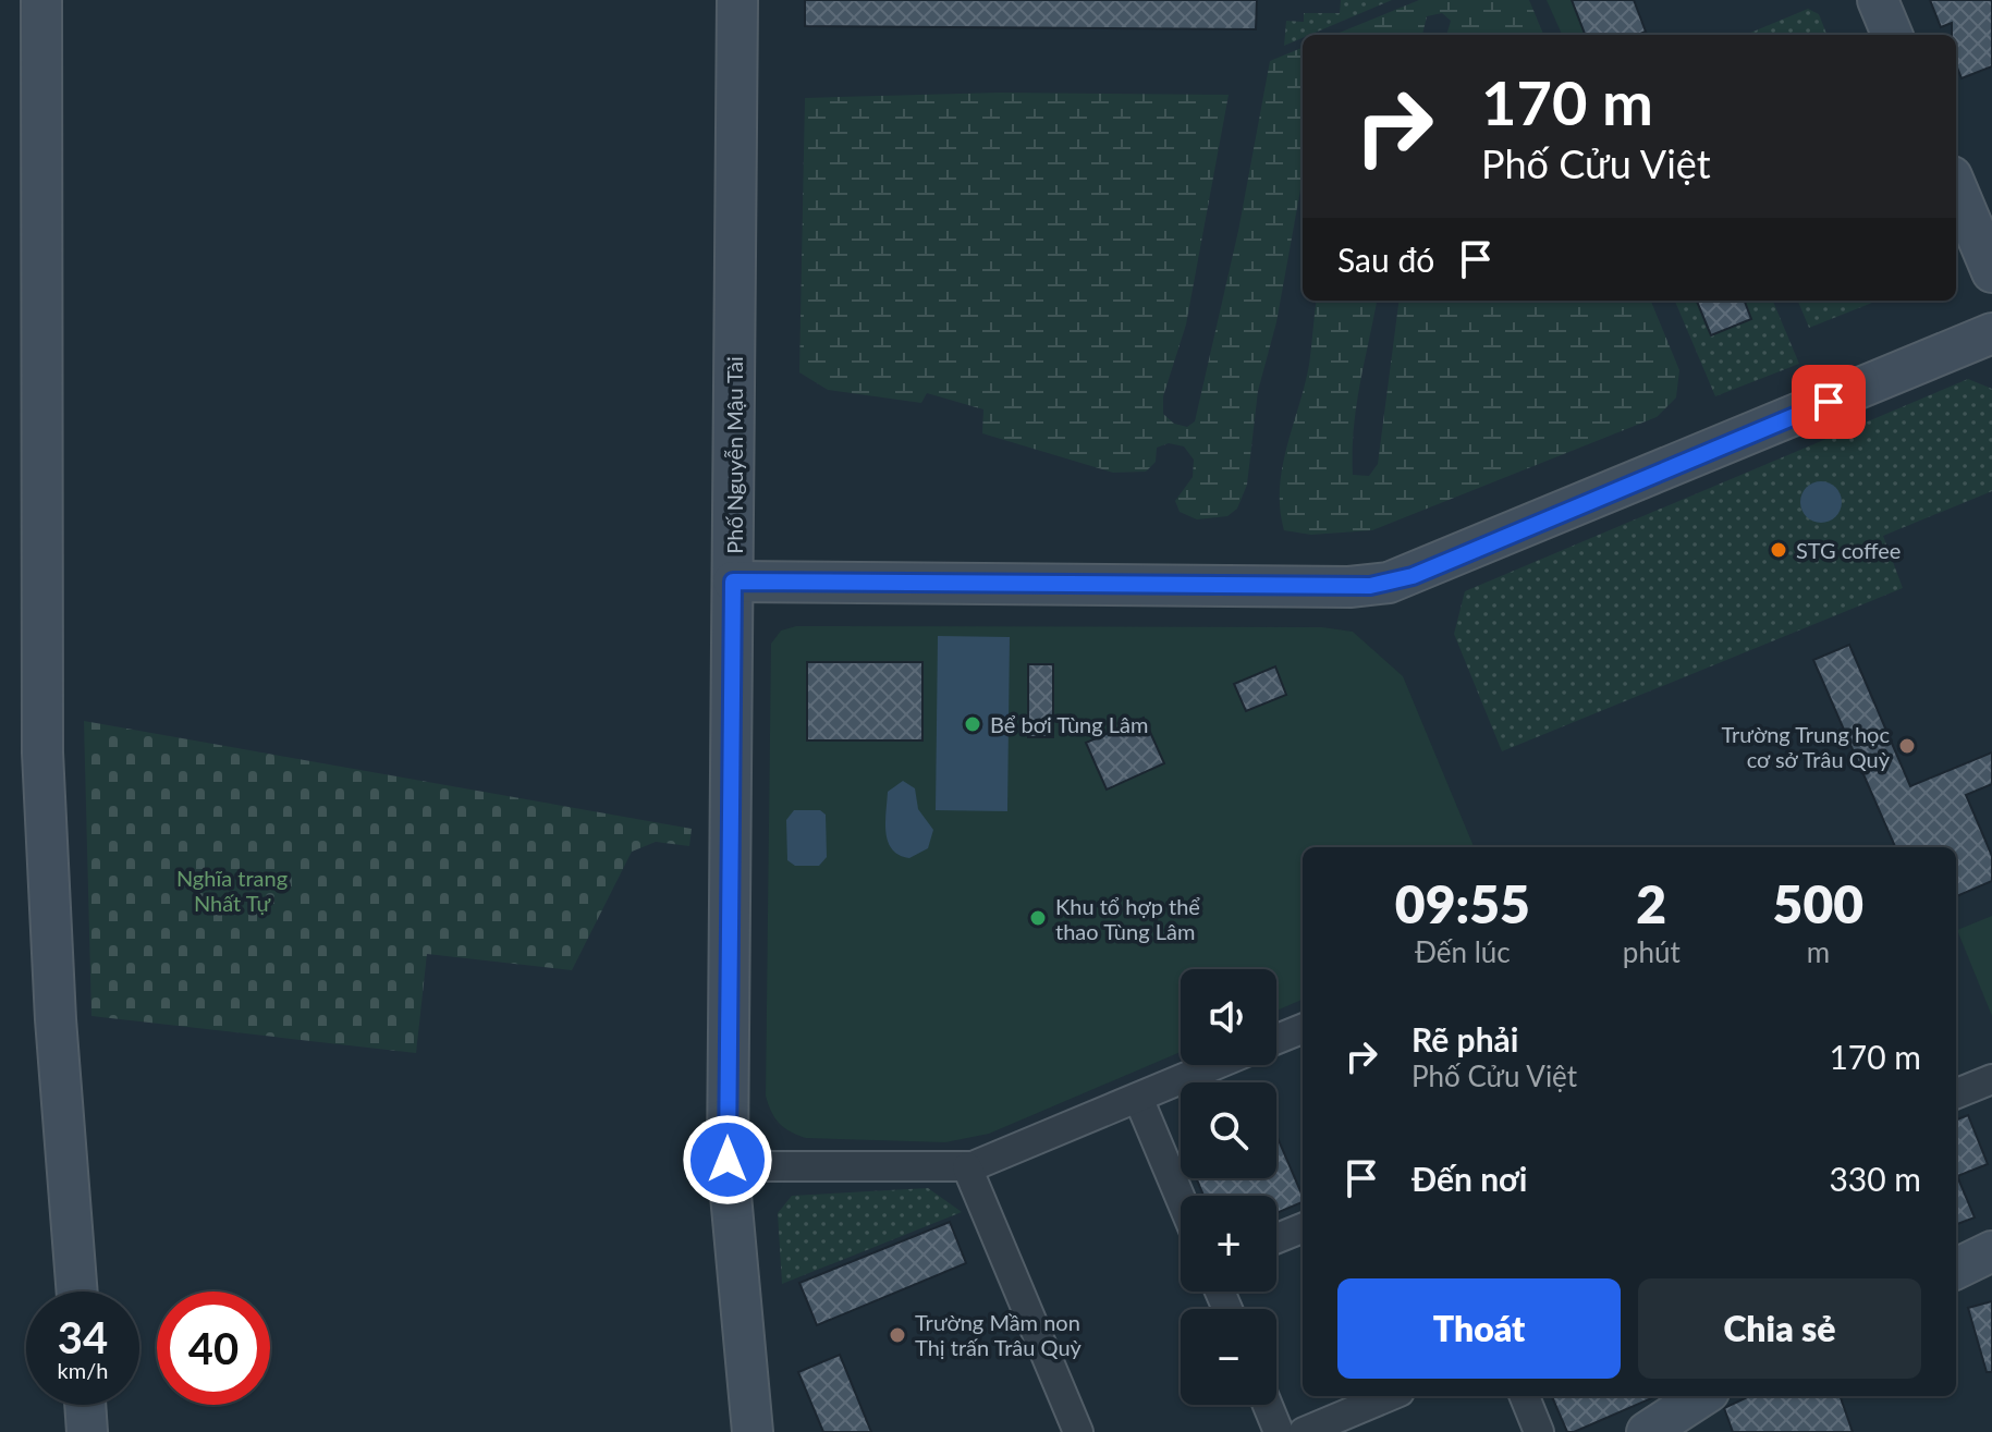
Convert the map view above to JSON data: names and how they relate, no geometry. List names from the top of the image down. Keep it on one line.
{"streets":{"street":["Phố Nguyễn Mậu Tài"]},"parks":["Nghĩa trang Nhất Tự"],"places":["STG coffee","Bể bơi Tùng Lâm","Trường Trung học cơ sở Trâu Quỳ","Khu tổ hợp thể thao Tùng Lâm","Trường Mầm non Thị trấn Trâu Quỳ"],"page":{"turn":["170 m","Phố Cửu Việt"],"then":"Sau đó","eta":["09:55","Đến lúc","2","phút","500","m"],"map_buttons":["+","−"],"list":[{"name":"Rẽ phải","note":"Phố Cửu Việt","value":"170 m"},{"name":"Đến nơi","value":"330 m"}],"buttons":["Thoát","Chia sẻ"],"speed":"34 km/h","limit":"40"}}
